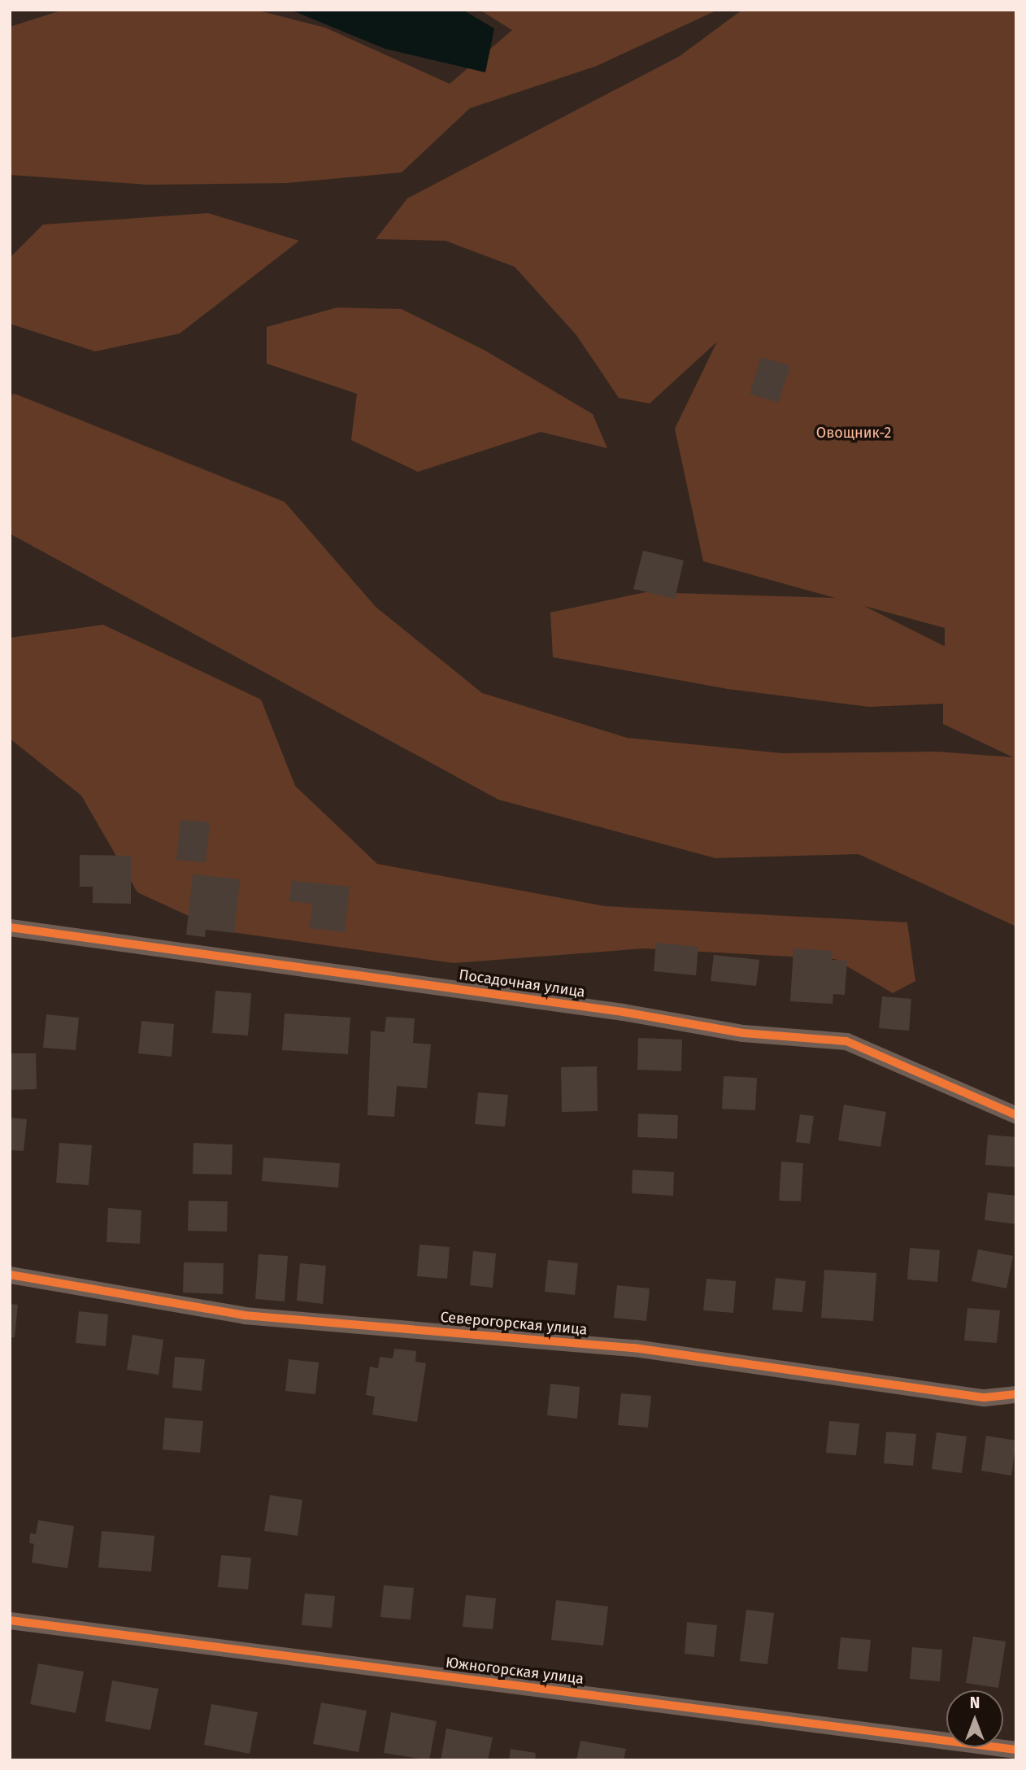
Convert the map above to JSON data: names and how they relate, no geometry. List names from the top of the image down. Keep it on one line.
{"streets":{"street":["Посадочная улица","Северогорская улица","Южногорская улица"]},"parks":["Овощник-2"],"north":"top"}
